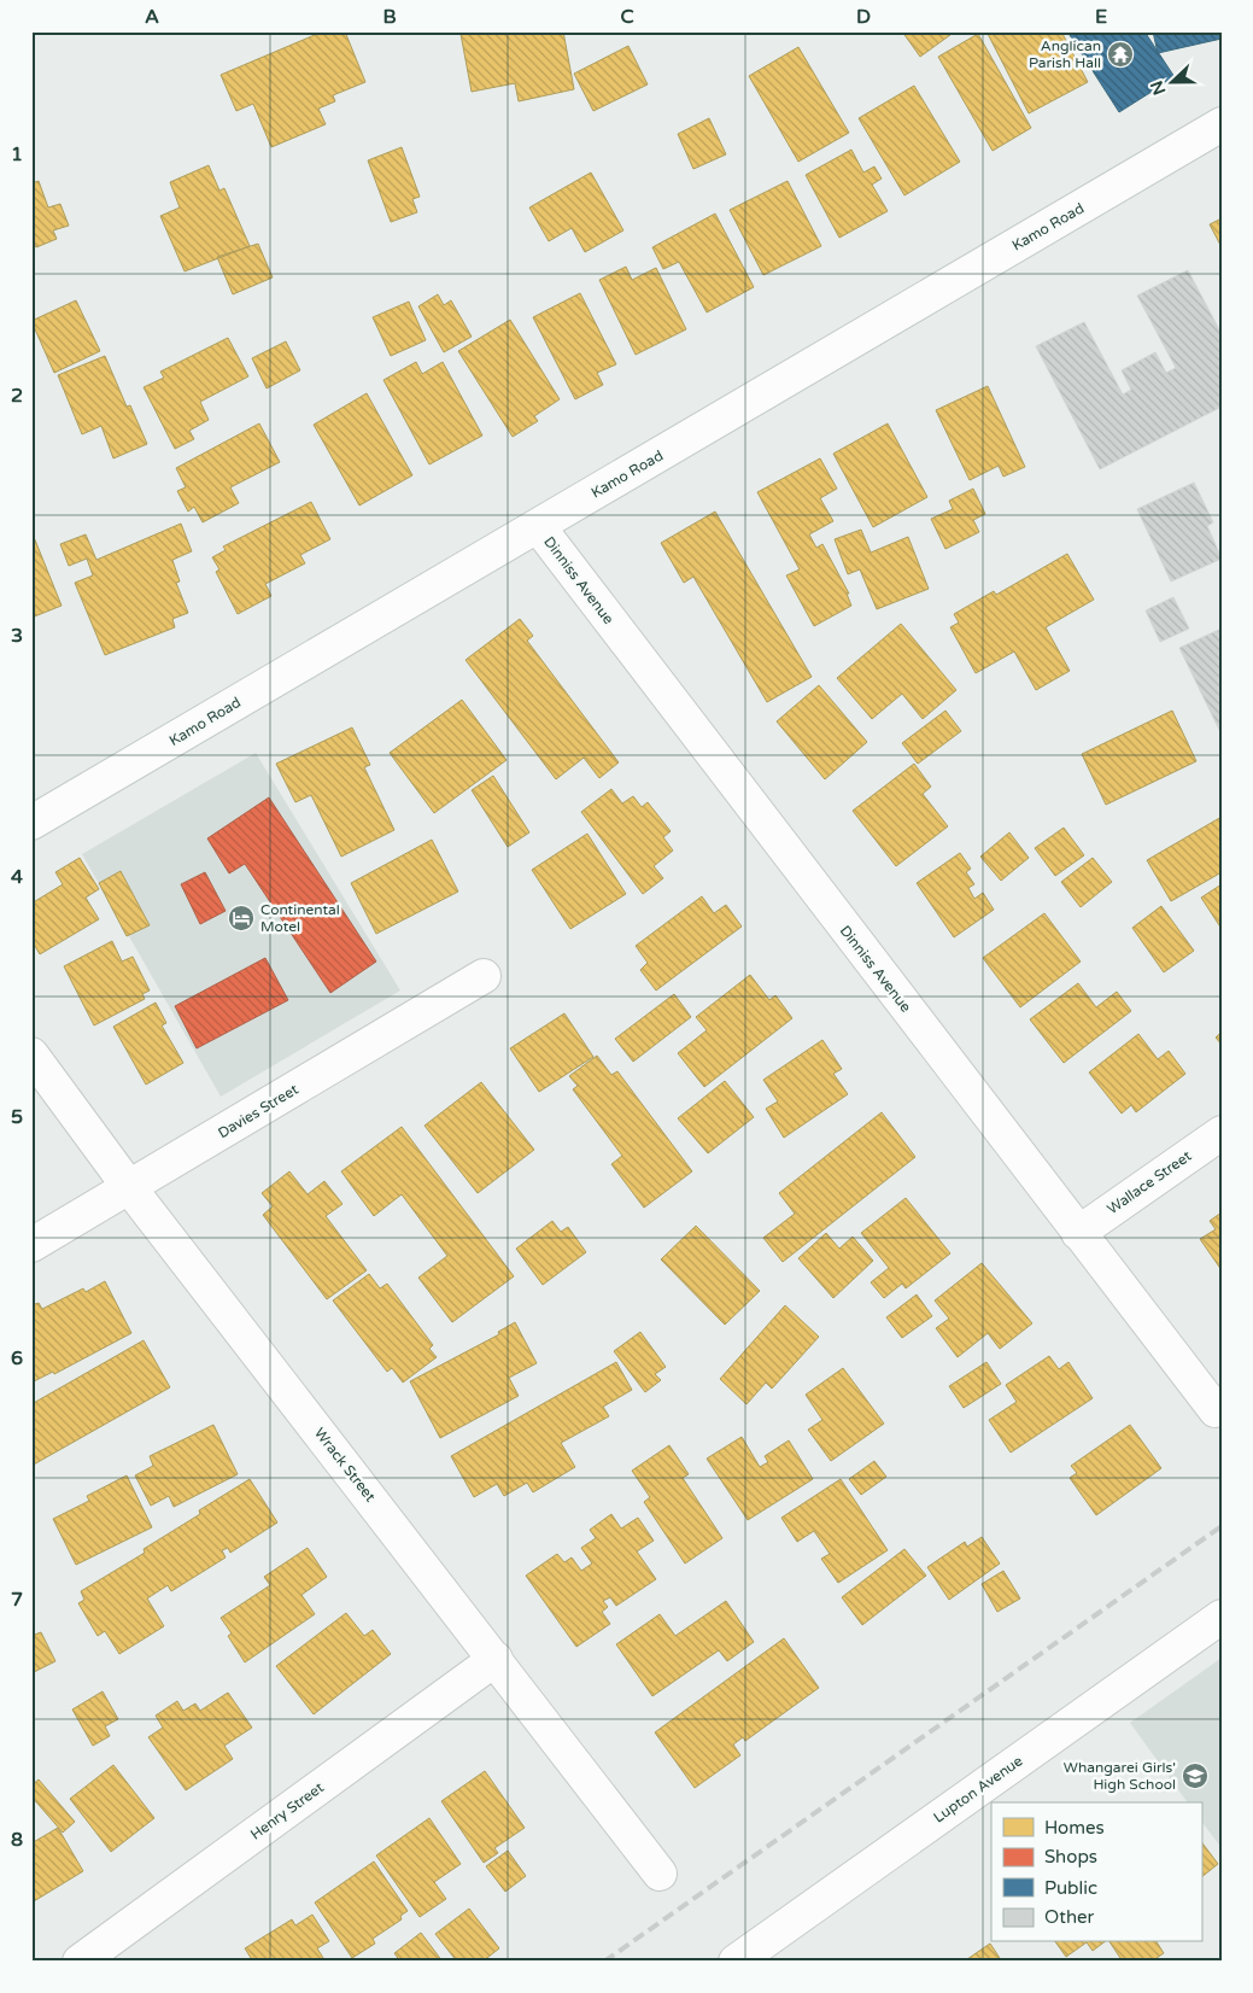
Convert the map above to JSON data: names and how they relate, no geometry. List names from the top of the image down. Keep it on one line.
{"streets":{"street":["Kamo Road","Dinniss Avenue","Davies Street","Wallace Street","Wrack Street","Lupton Avenue","Henry Street"]},"crossings":[["Kamo Road","Dinniss Avenue"],["Dinniss Avenue","Wallace Street"],["Davies Street","Wrack Street"],["Wrack Street","Henry Street"]],"places":{"temple":["Anglican Parish Hall"],"hotel":["Continental Motel"],"school or university":["Whangarei Girls' High School"]},"legend":["Homes","Shops","Public","Other"],"north":"left","grid":{"columns":["A","B","C","D","E"],"rows":["1","2","3","4","5","6","7","8"]}}
